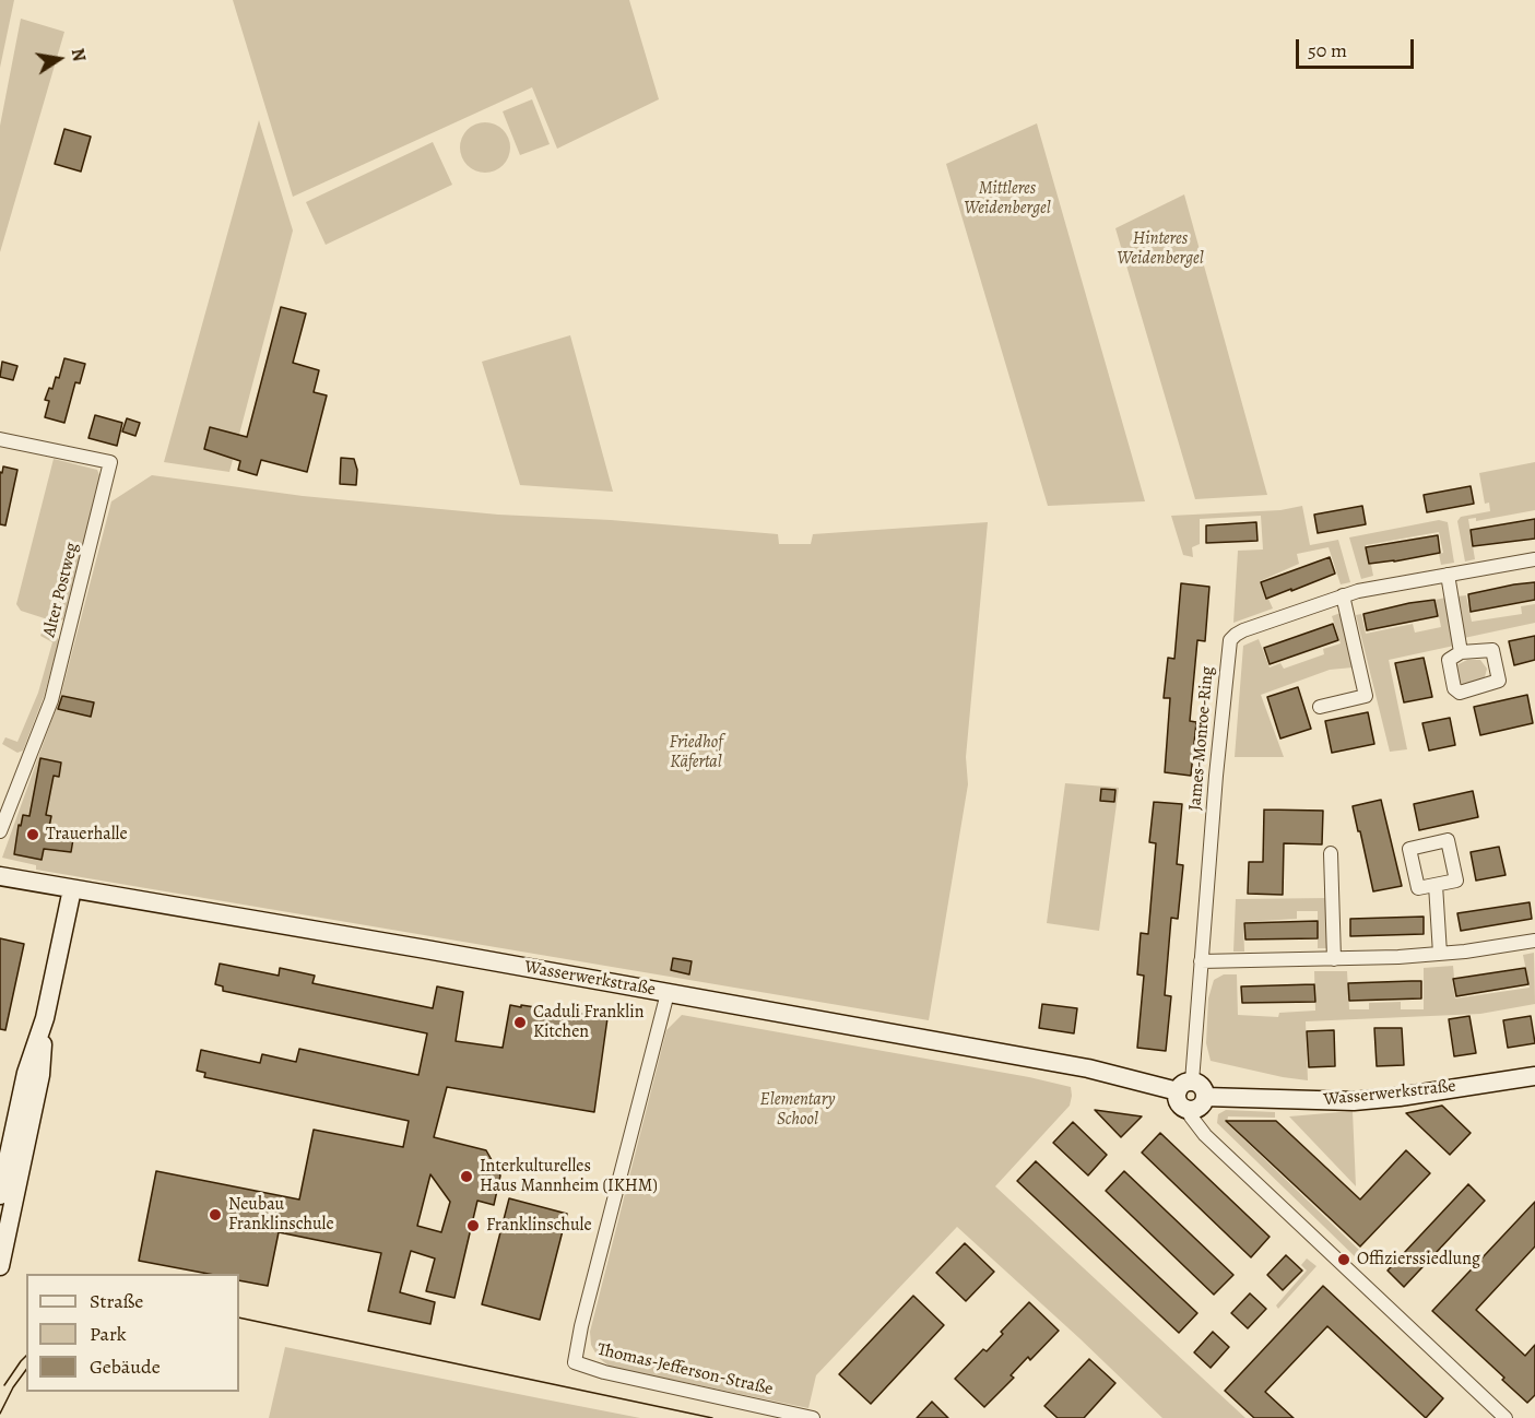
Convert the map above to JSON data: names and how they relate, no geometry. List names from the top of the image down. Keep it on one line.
{"streets":{"street":["Alter Postweg","James-Monroe-Ring","Wasserwerkstraße","Thomas-Jefferson-Straße"]},"crossings":[["James-Monroe-Ring","Wasserwerkstraße"],["Wasserwerkstraße","Thomas-Jefferson-Straße"]],"parks":["Mittleres Weidenbergel","Hinteres Weidenbergel","Friedhof Käfertal","Elementary School"],"places":["Trauerhalle","Caduli Franklin Kitchen","Interkulturelles Haus Mannheim (IKHM)","Neubau Franklinschule","Franklinschule","Offizierssiedlung"],"legend":["Straße","Park","Gebäude"],"scale_bar":"50 m","north":"right"}
